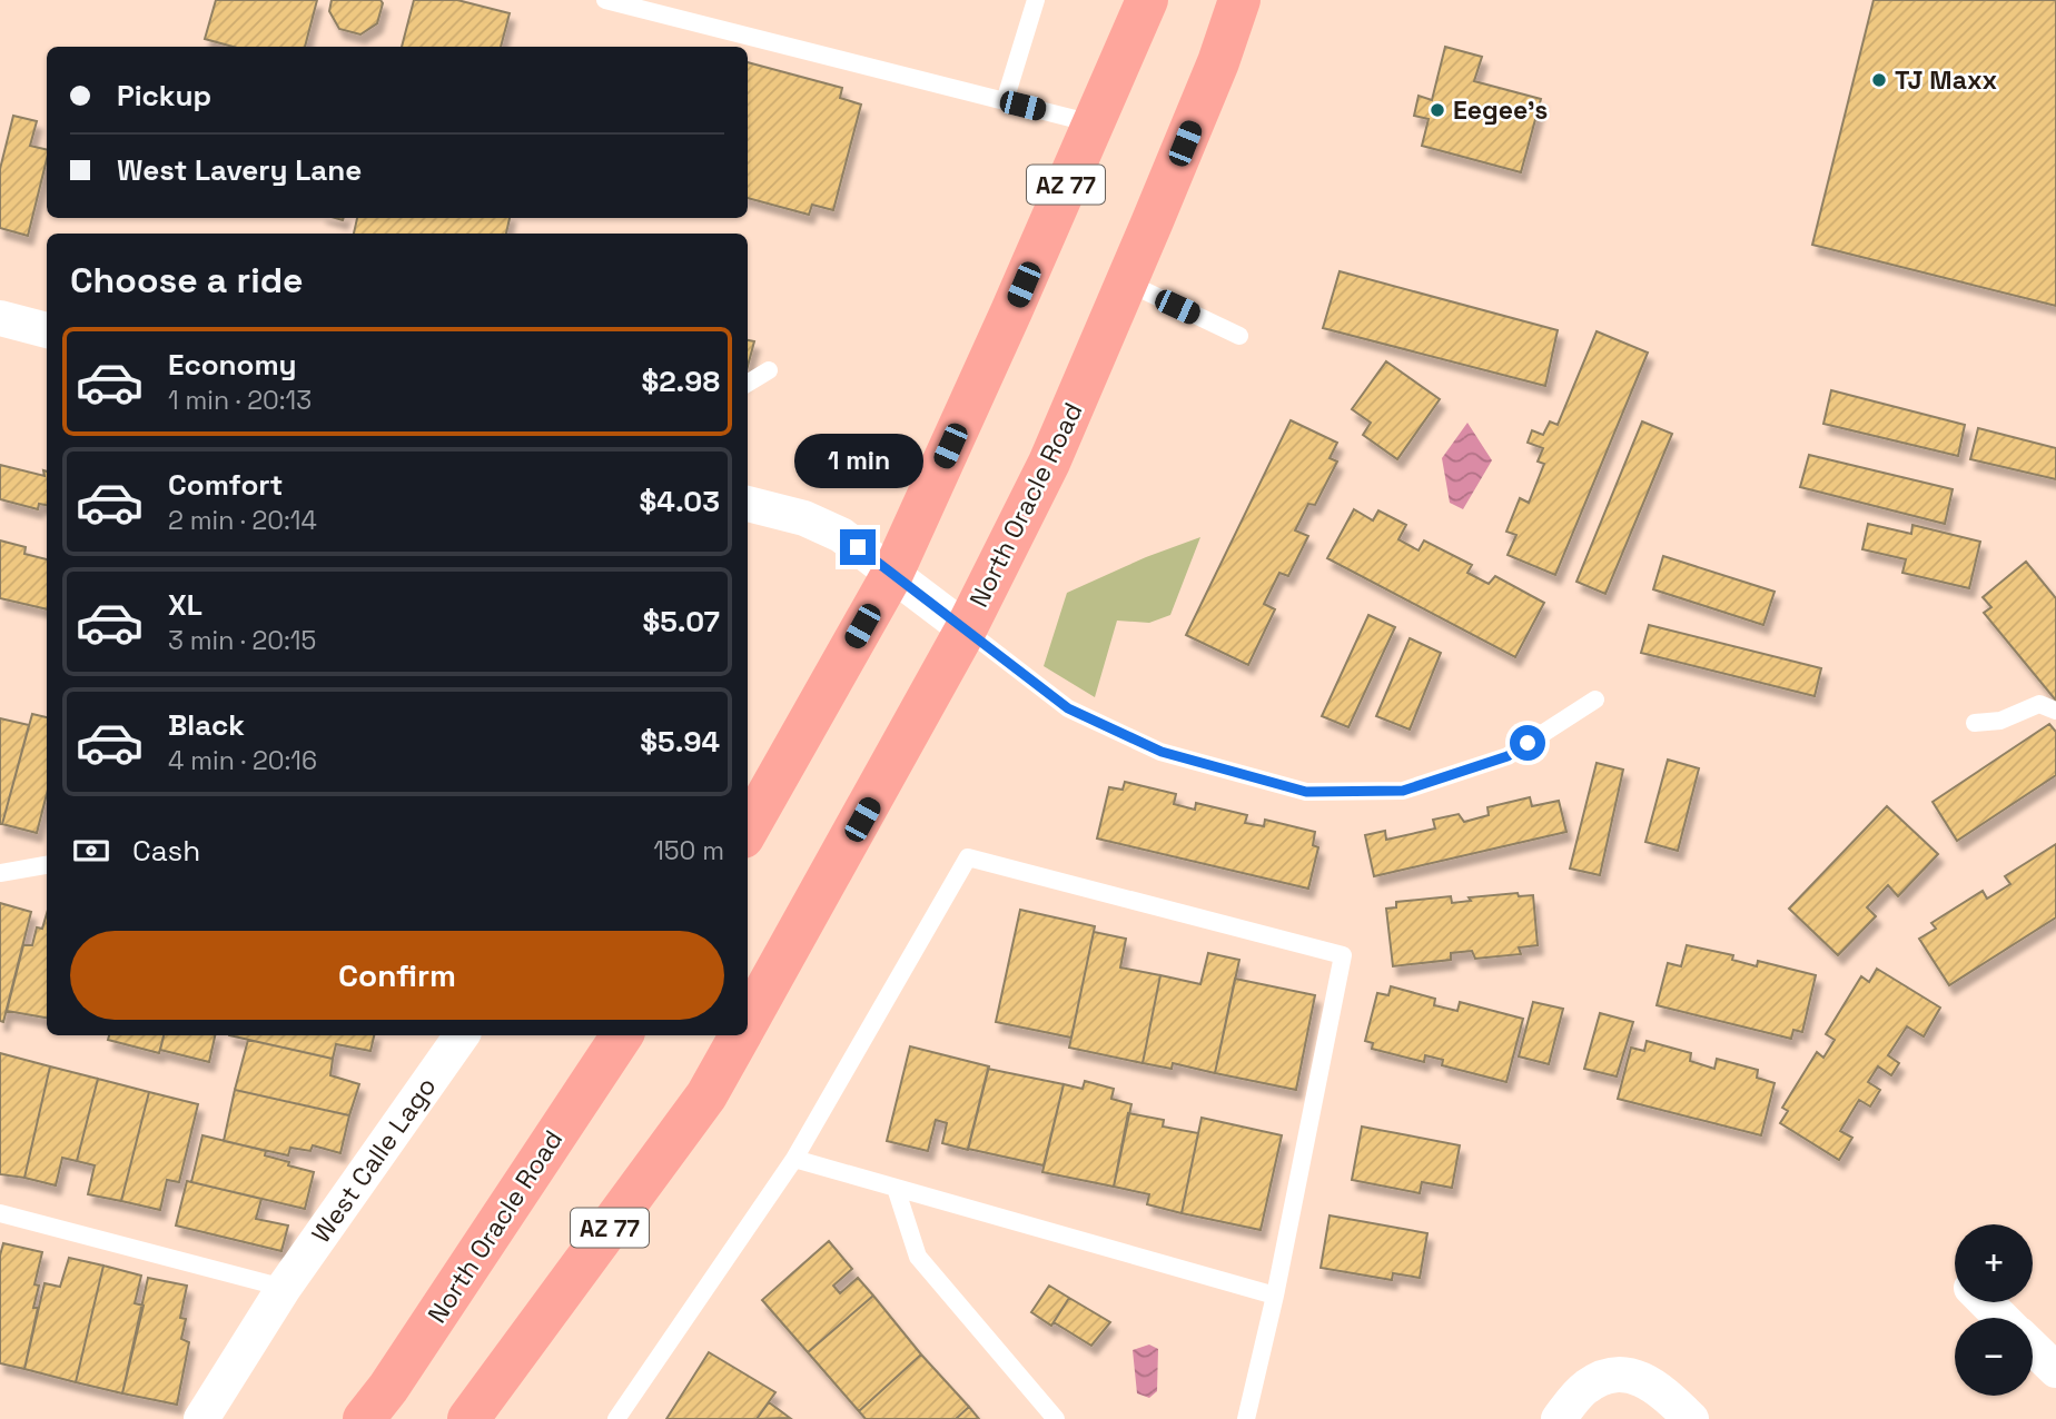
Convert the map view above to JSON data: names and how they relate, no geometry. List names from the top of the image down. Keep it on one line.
{"streets":{"highway":["AZ 77","North Oracle Road"],"street":["West Calle Lago"]},"places":["TJ Maxx","Eegee's"],"page":{"banner":["Pickup","West Lavery Lane"],"heading":"Choose a ride","list":[{"name":"Economy","note":"1 min · 20:13","value":"$2.98"},{"name":"Comfort","note":"2 min · 20:14","value":"$4.03"},{"name":"XL","note":"3 min · 20:15","value":"$5.07"},{"name":"Black","note":"4 min · 20:16","value":"$5.94"}],"bubble":"1 min","pay":["Cash","150 m"],"buttons":"Confirm","map_buttons":["+","−"]}}
